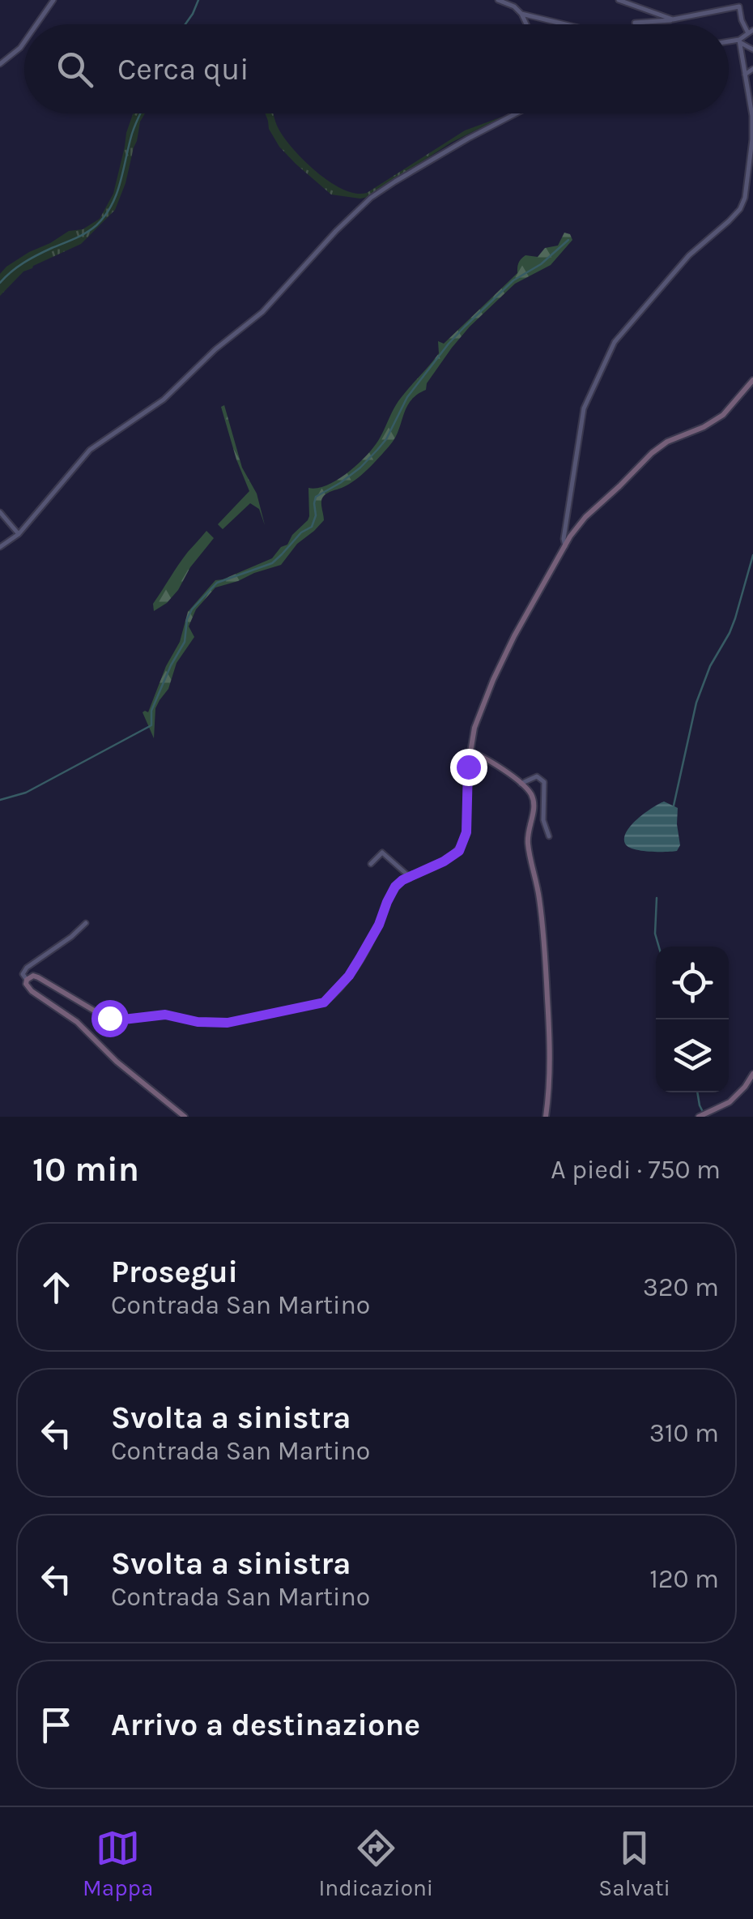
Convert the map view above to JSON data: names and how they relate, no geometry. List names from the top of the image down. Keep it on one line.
{"page":{"search":"Cerca qui","heading":["10 min","A piedi · 750 m"],"list":[["Prosegui","Contrada San Martino","320 m"],["Svolta a sinistra","Contrada San Martino","310 m"],["Svolta a sinistra","Contrada San Martino","120 m"],"Arrivo a destinazione"],"nav":["Mappa","Indicazioni","Salvati"]}}
